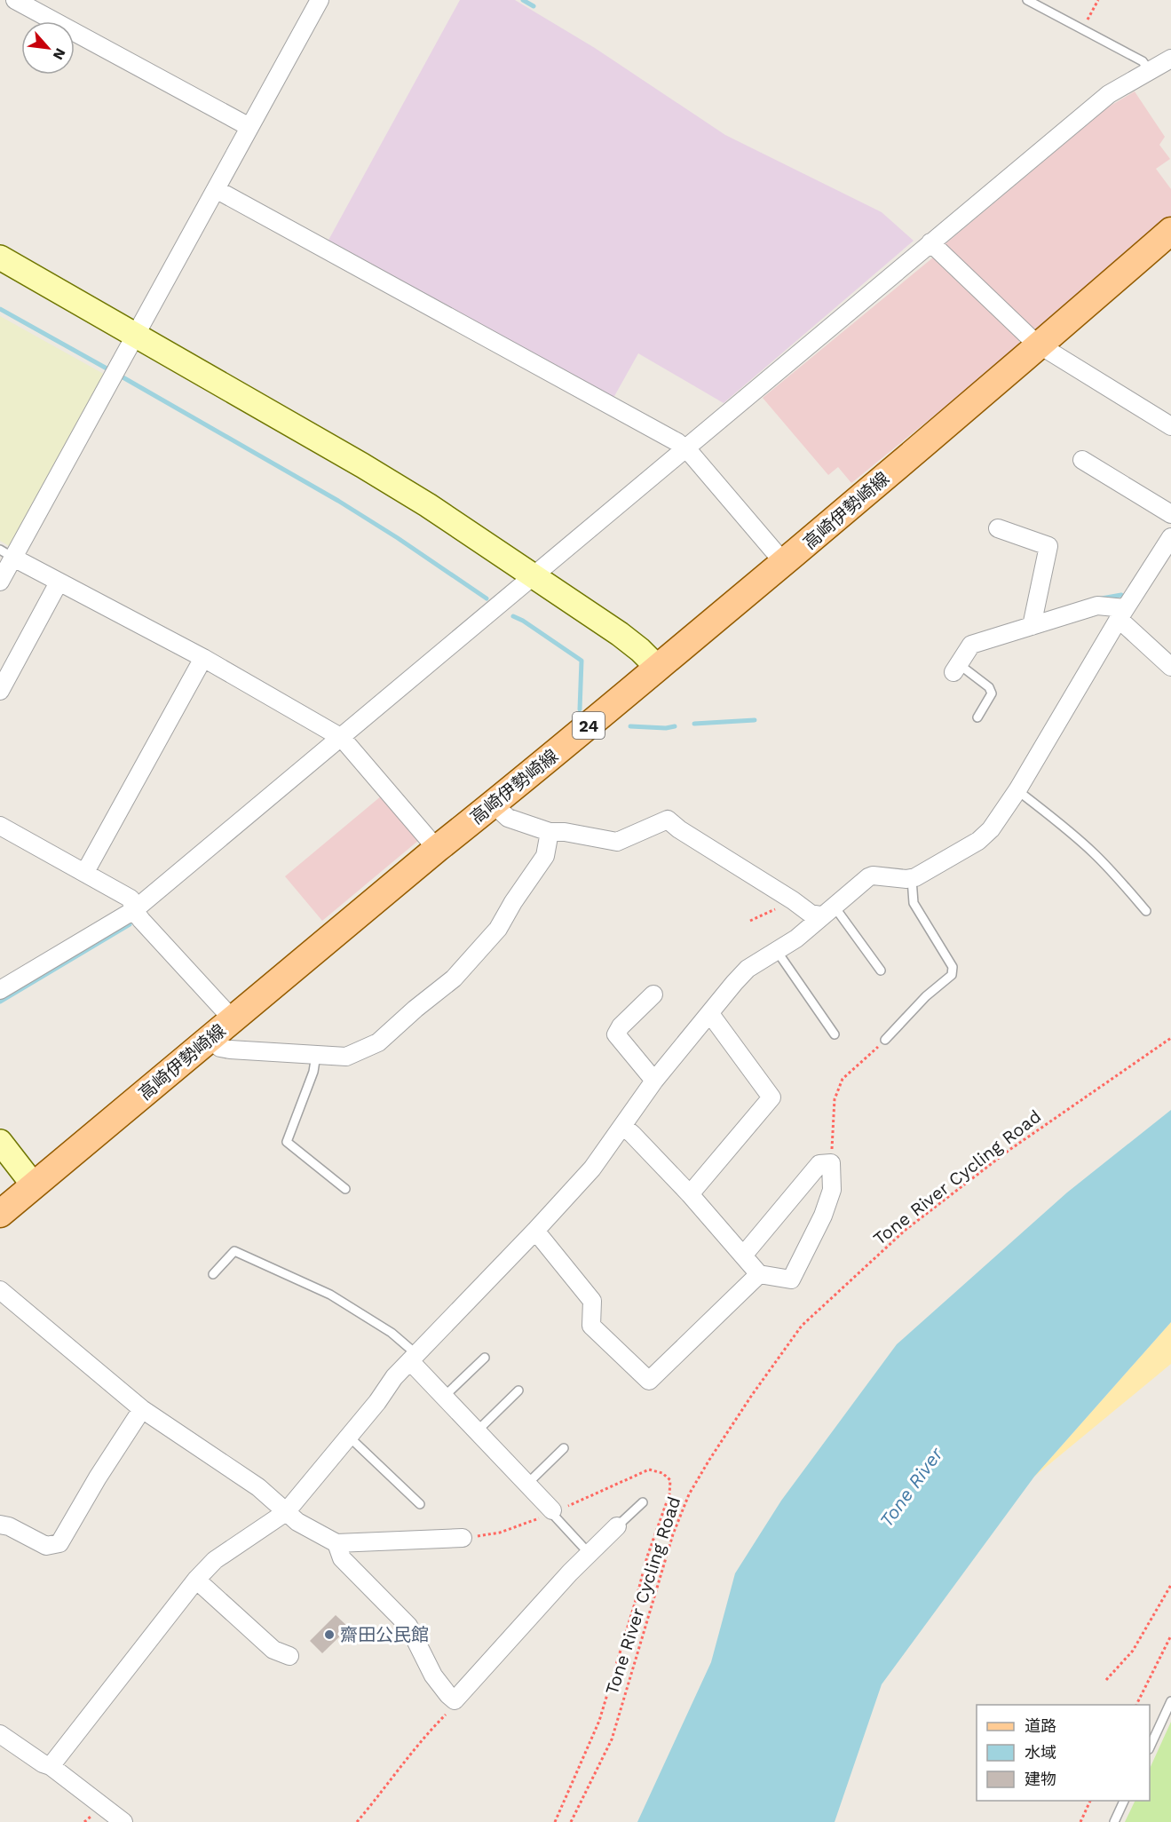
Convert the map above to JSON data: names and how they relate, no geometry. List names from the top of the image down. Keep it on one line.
{"streets":{"main road":["高崎伊勢崎線","24"],"path":["Tone River Cycling Road"]},"water":["Tone River"],"places":["齋田公民館"],"legend":["道路","水域","建物"],"north":"bottom right"}
